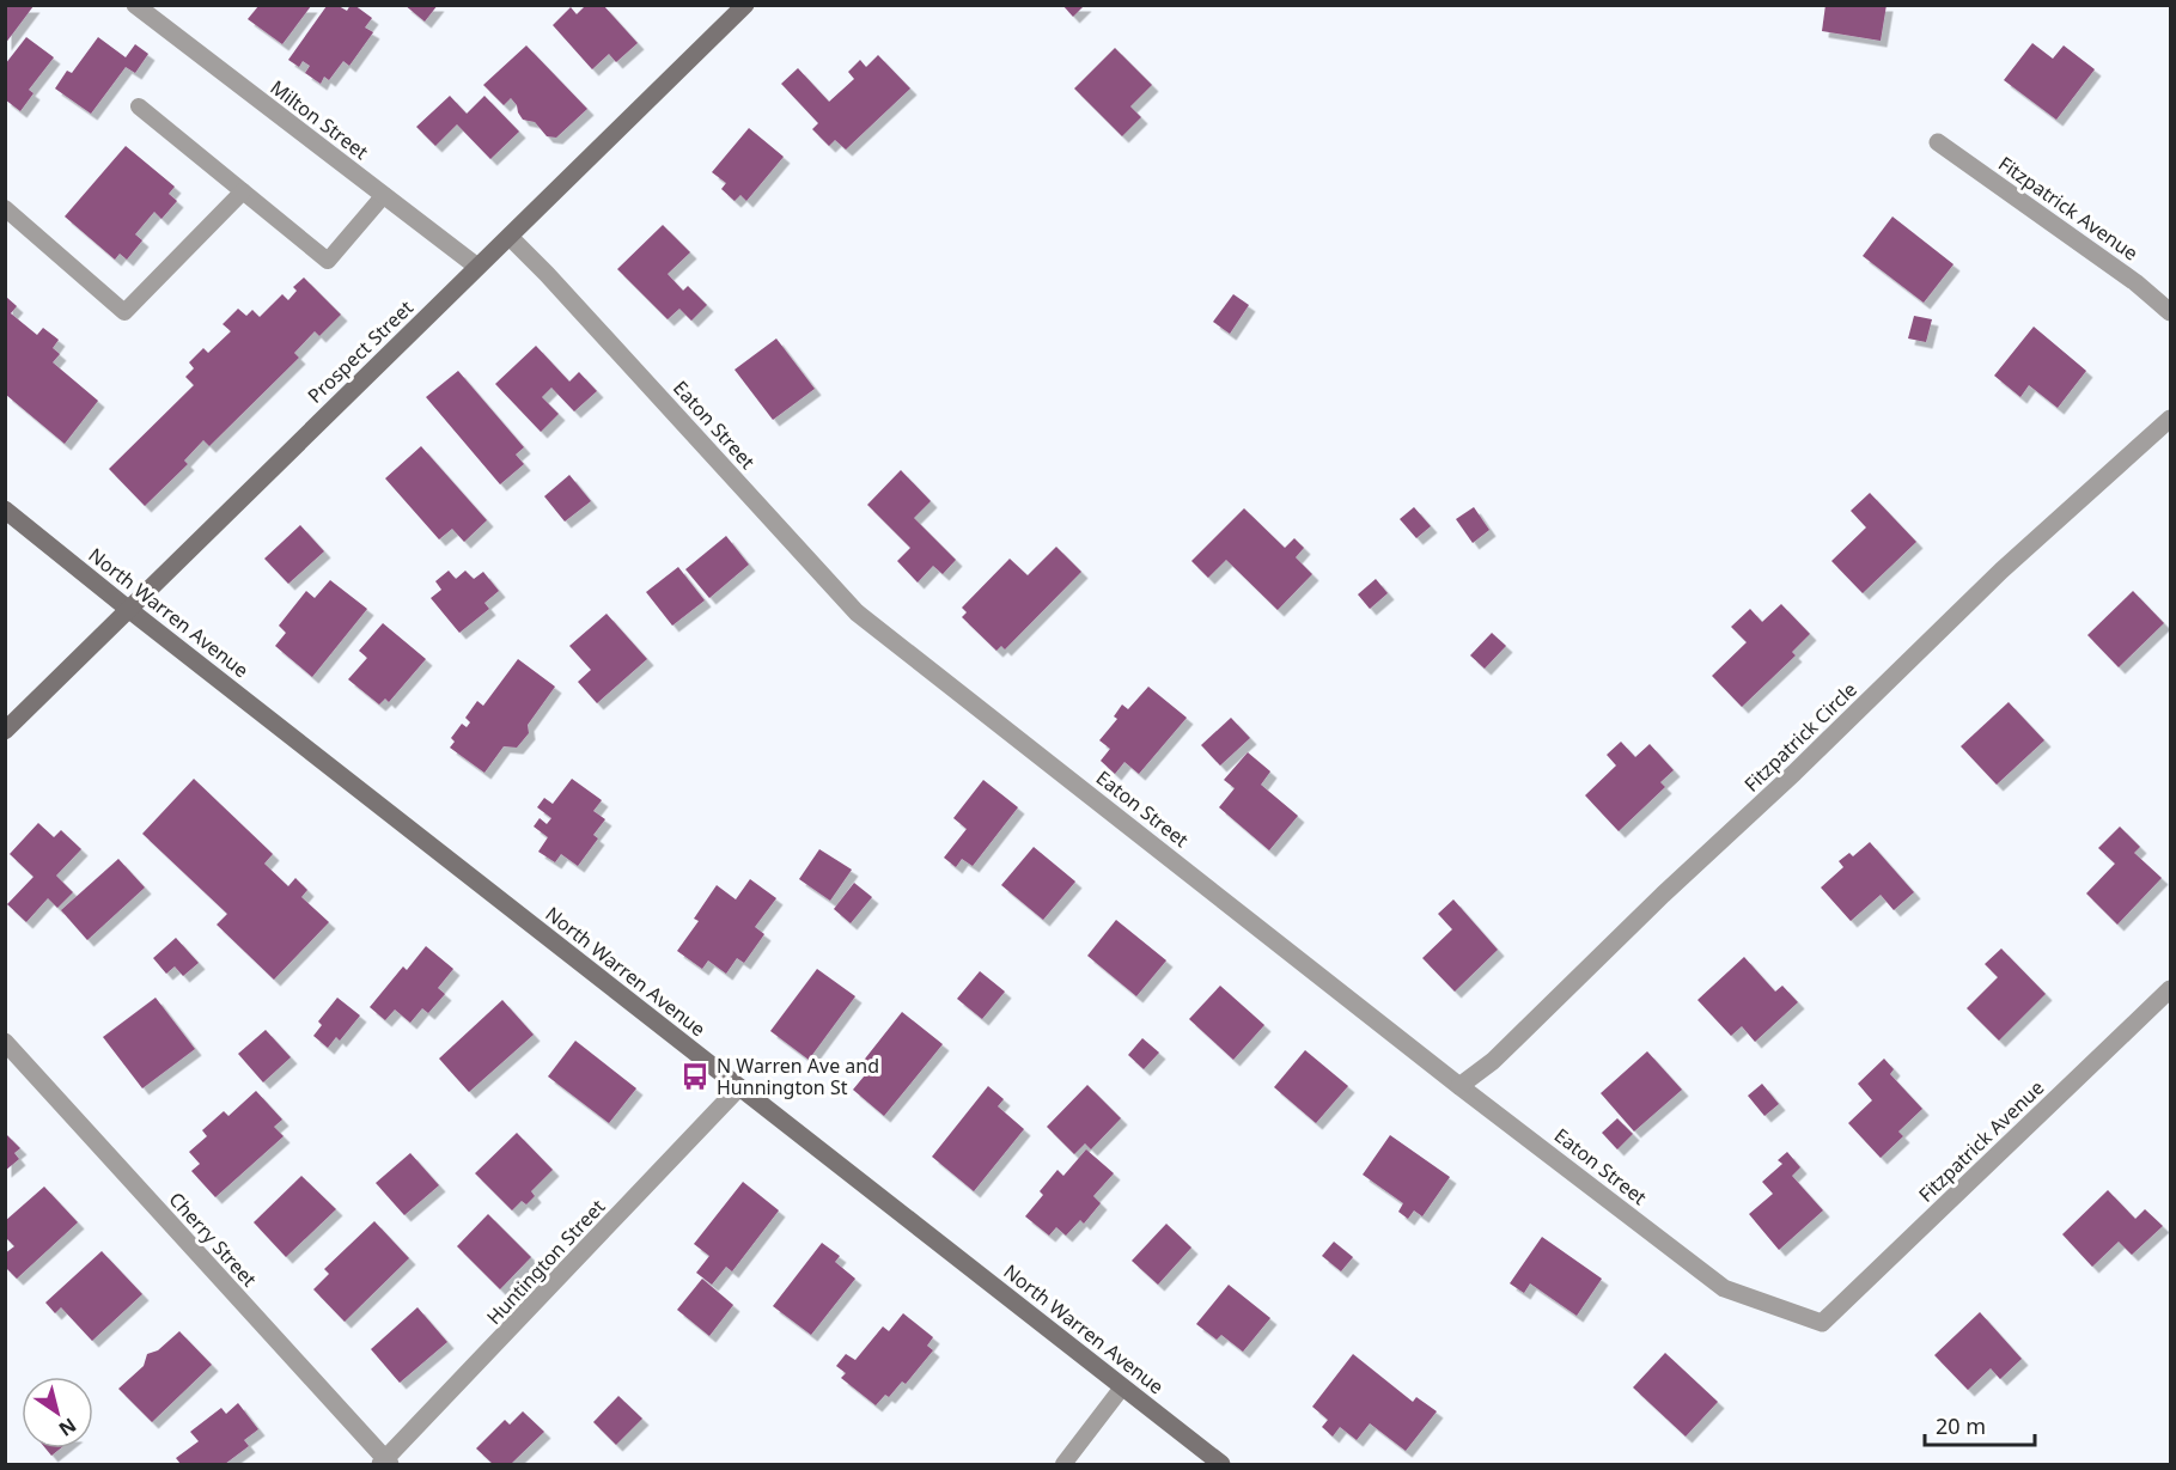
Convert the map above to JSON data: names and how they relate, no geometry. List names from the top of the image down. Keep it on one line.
{"streets":{"street":["Milton Street","Fitzpatrick Avenue","Prospect Street","Eaton Street","North Warren Avenue","Fitzpatrick Circle","Cherry Street","Huntington Street"]},"crossings":[["Milton Street","Prospect Street"],["Fitzpatrick Avenue","Eaton Street"],["Prospect Street","Eaton Street"],["Prospect Street","North Warren Avenue"],["Eaton Street","Fitzpatrick Circle"],["North Warren Avenue","Huntington Street"],["Cherry Street","Huntington Street"]],"places":{"bus stop":["N Warren Ave and Hunnington St"]},"scale_bar":"20 m","north":"bottom right"}
